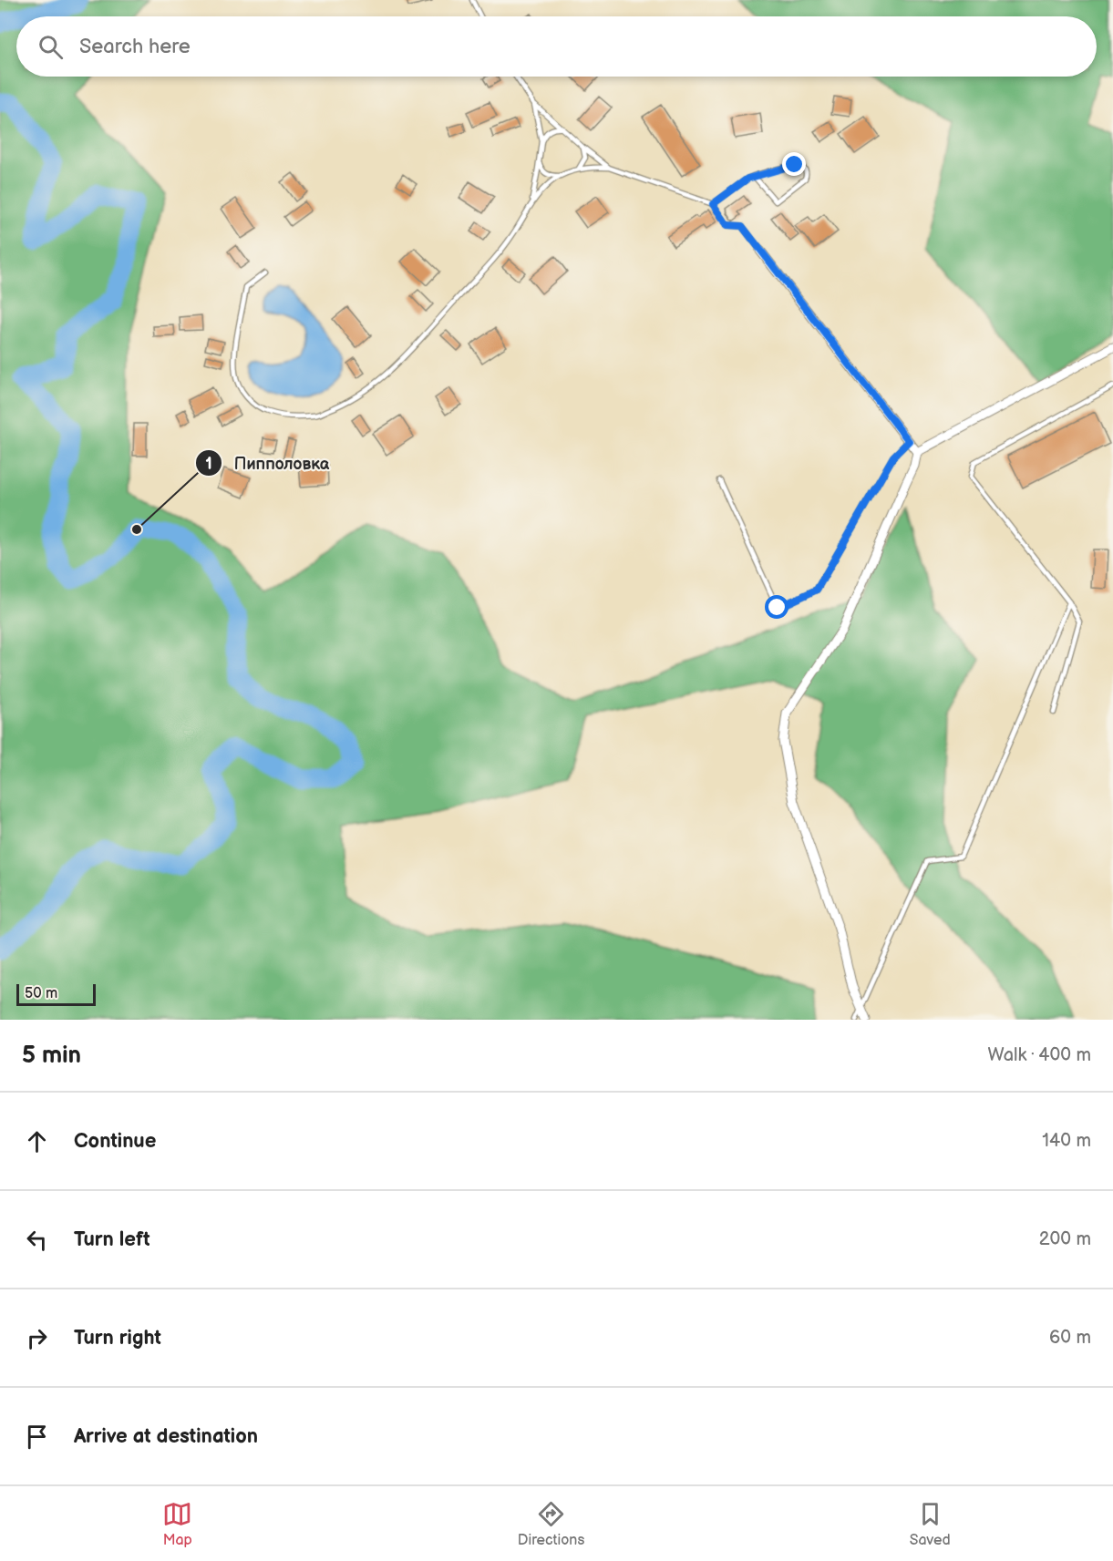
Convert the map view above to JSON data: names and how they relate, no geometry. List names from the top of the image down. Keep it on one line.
{"places":["Пипполовка"],"scale_bar":"50 m","page":{"search":"Search here","scale":"50 m","heading":["5 min","Walk · 400 m"],"list":[["Continue","140 m"],["Turn left","200 m"],["Turn right","60 m"],"Arrive at destination"],"nav":["Map","Directions","Saved"]}}
